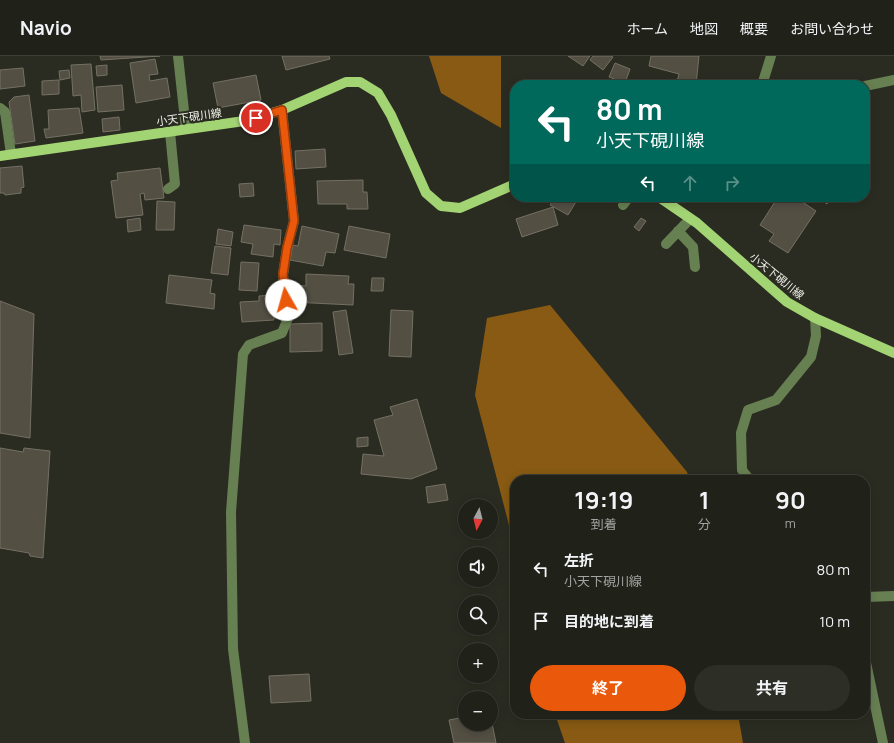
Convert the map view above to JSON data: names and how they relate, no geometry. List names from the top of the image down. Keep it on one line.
{"streets":{"main road":["小天下硯川線"]},"north":"bottom","page":{"header":"Navio","nav":["ホーム","地図","概要","お問い合わせ"],"turn":["80 m","小天下硯川線"],"eta":["19:19","到着","1","分","90","m"],"map_buttons":["+","−"],"list":[{"name":"左折","note":"小天下硯川線","value":"80 m"},{"name":"目的地に到着","value":"10 m"}],"buttons":["終了","共有"]}}
